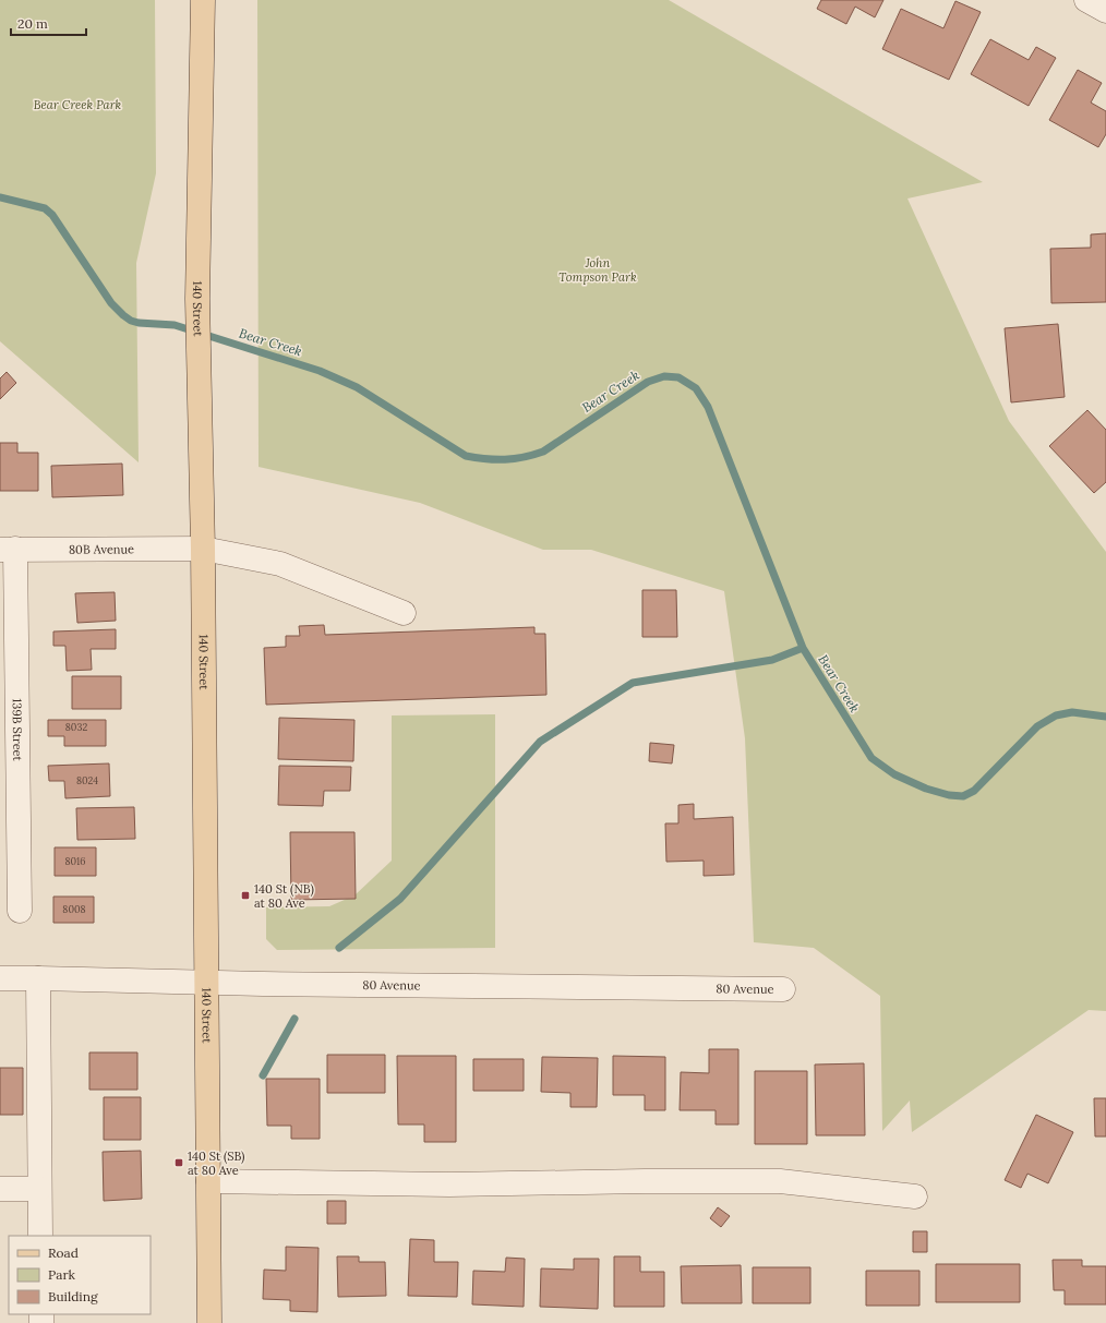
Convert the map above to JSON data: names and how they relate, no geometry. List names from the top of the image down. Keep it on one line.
{"streets":{"main road":["140 Street"],"street":["80B Avenue","139B Street","80 Avenue"]},"crossings":[["140 Street","80B Avenue"],["140 Street","80 Avenue"],["80B Avenue","139B Street"]],"water":["Bear Creek"],"parks":["Bear Creek Park","John Tompson Park"],"places":{"transit":["140 St (NB) at 80 Ave","140 St (SB) at 80 Ave"]},"house_numbers":["8032","8024","8016","8008"],"legend":["Road","Park","Building"],"scale_bar":"20 m"}
